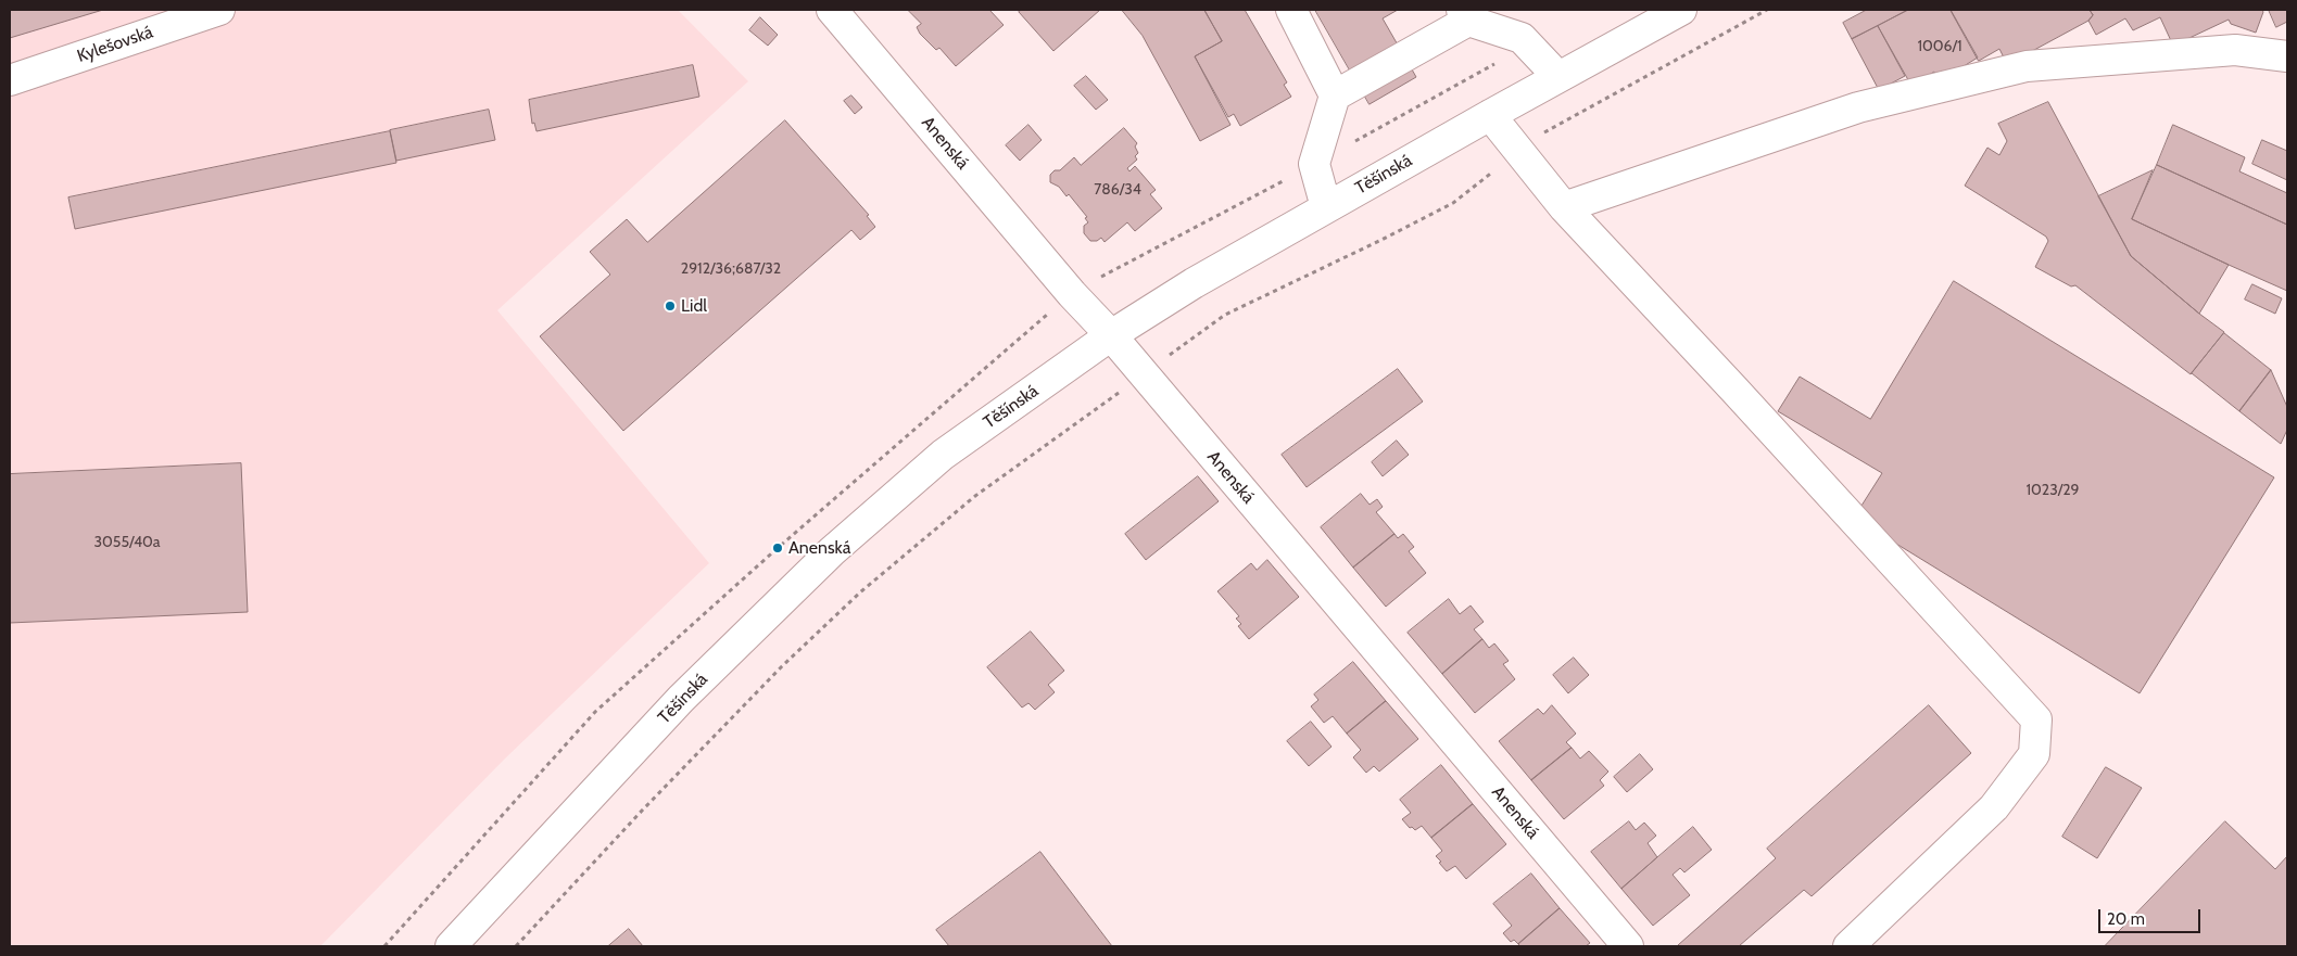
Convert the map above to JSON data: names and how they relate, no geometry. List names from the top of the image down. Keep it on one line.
{"streets":{"street":["Kylešovská","Anenská","Těšínská"]},"crossings":[["Anenská","Těšínská"]],"places":["Lidl","Anenská"],"house_numbers":["1006/1","786/34","2912/36;687/32","1023/29","3055/40a"],"scale_bar":"20 m"}
